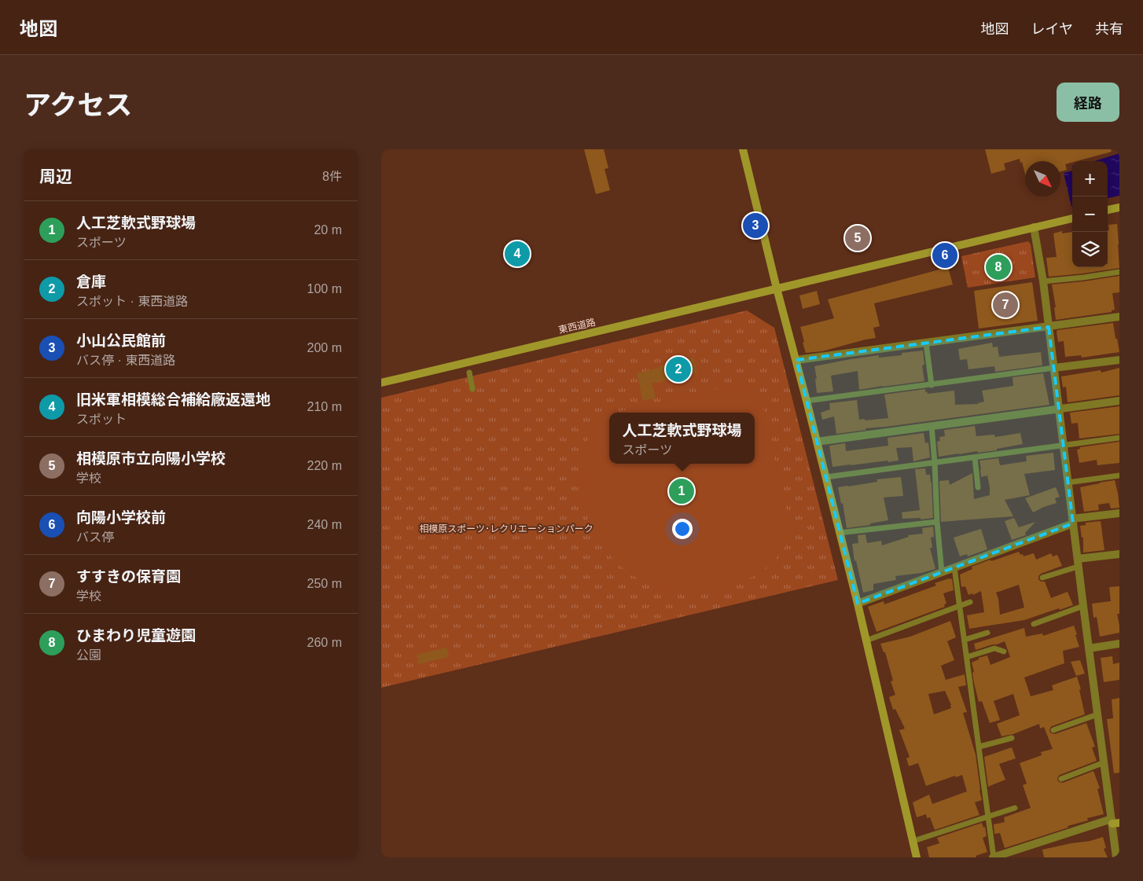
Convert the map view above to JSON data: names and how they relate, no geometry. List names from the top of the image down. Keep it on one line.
{"streets":{"street":["東西道路"]},"parks":["相模原スポーツ･レクリエーションパーク"],"north":"bottom right","page":{"header":"地図","nav":["地図","レイヤ","共有"],"title":"アクセス","buttons":"経路","heading":["周辺","8件"],"map_buttons":["+","−"],"list":[{"mark":"1","name":"人工芝軟式野球場","note":"スポーツ","value":"20 m"},{"mark":"2","name":"倉庫","note":"スポット · 東西道路","value":"100 m"},{"mark":"3","name":"小山公民館前","note":"バス停 · 東西道路","value":"200 m"},{"mark":"4","name":"旧米軍相模総合補給廠返還地","note":"スポット","value":"210 m"},{"mark":"5","name":"相模原市立向陽小学校","note":"学校","value":"220 m"},{"mark":"6","name":"向陽小学校前","note":"バス停","value":"240 m"},{"mark":"7","name":"すすきの保育園","note":"学校","value":"250 m"},{"mark":"8","name":"ひまわり児童遊園","note":"公園","value":"260 m"}],"pins":["3","5","4","6","8","7","2","1"],"popup":["人工芝軟式野球場","スポーツ"]}}
